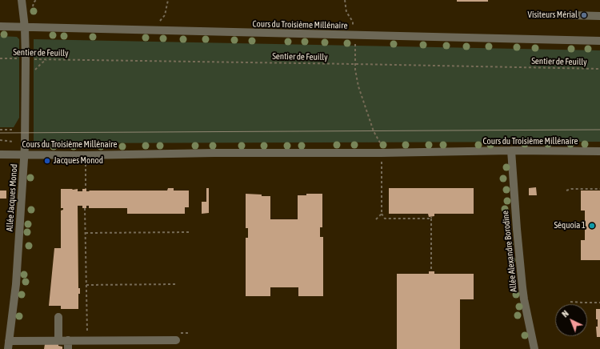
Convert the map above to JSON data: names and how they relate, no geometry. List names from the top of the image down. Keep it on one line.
{"streets":{"street":["Cours du Troisième Millénaire","Allée Jacques Monod","Allée Alexandre Borodine"],"path":["Sentier de Feuilly"]},"crossings":[["Cours du Troisième Millénaire","Allée Jacques Monod"],["Cours du Troisième Millénaire","Allée Alexandre Borodine"],["Sentier de Feuilly","Allée Jacques Monod"]],"places":["Visiteurs Mérial","Jacques Monod","Séquoia 1"],"north":"top left"}
